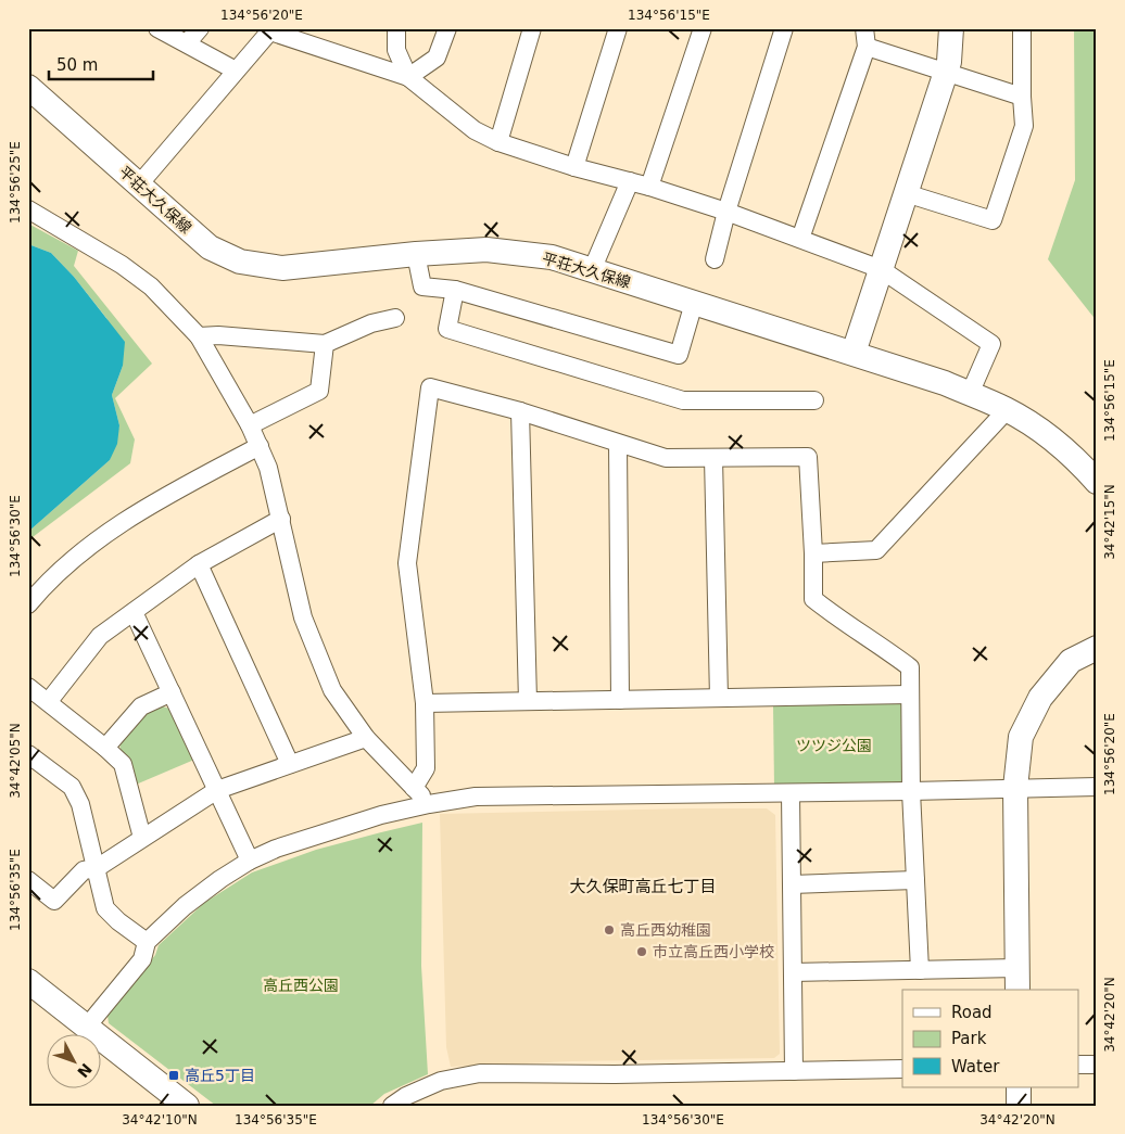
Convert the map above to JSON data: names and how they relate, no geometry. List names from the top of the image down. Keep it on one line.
{"streets":{"main road":["平荘大久保線"]},"districts":["大久保町高丘七丁目"],"parks":["ツツジ公園","高丘西公園"],"places":{"other":["高丘西幼稚園","市立高丘西小学校"],"transit":["高丘5丁目"]},"legend":["Road","Park","Water"],"scale_bar":"50 m","north":"bottom right","coordinates":["134°56'20\"E","134°56'15\"E","134°56'25\"E","34°42'15\"N","134°56'30\"E","34°42'05\"N","134°56'35\"E","34°42'20\"N","34°42'10\"N"]}
